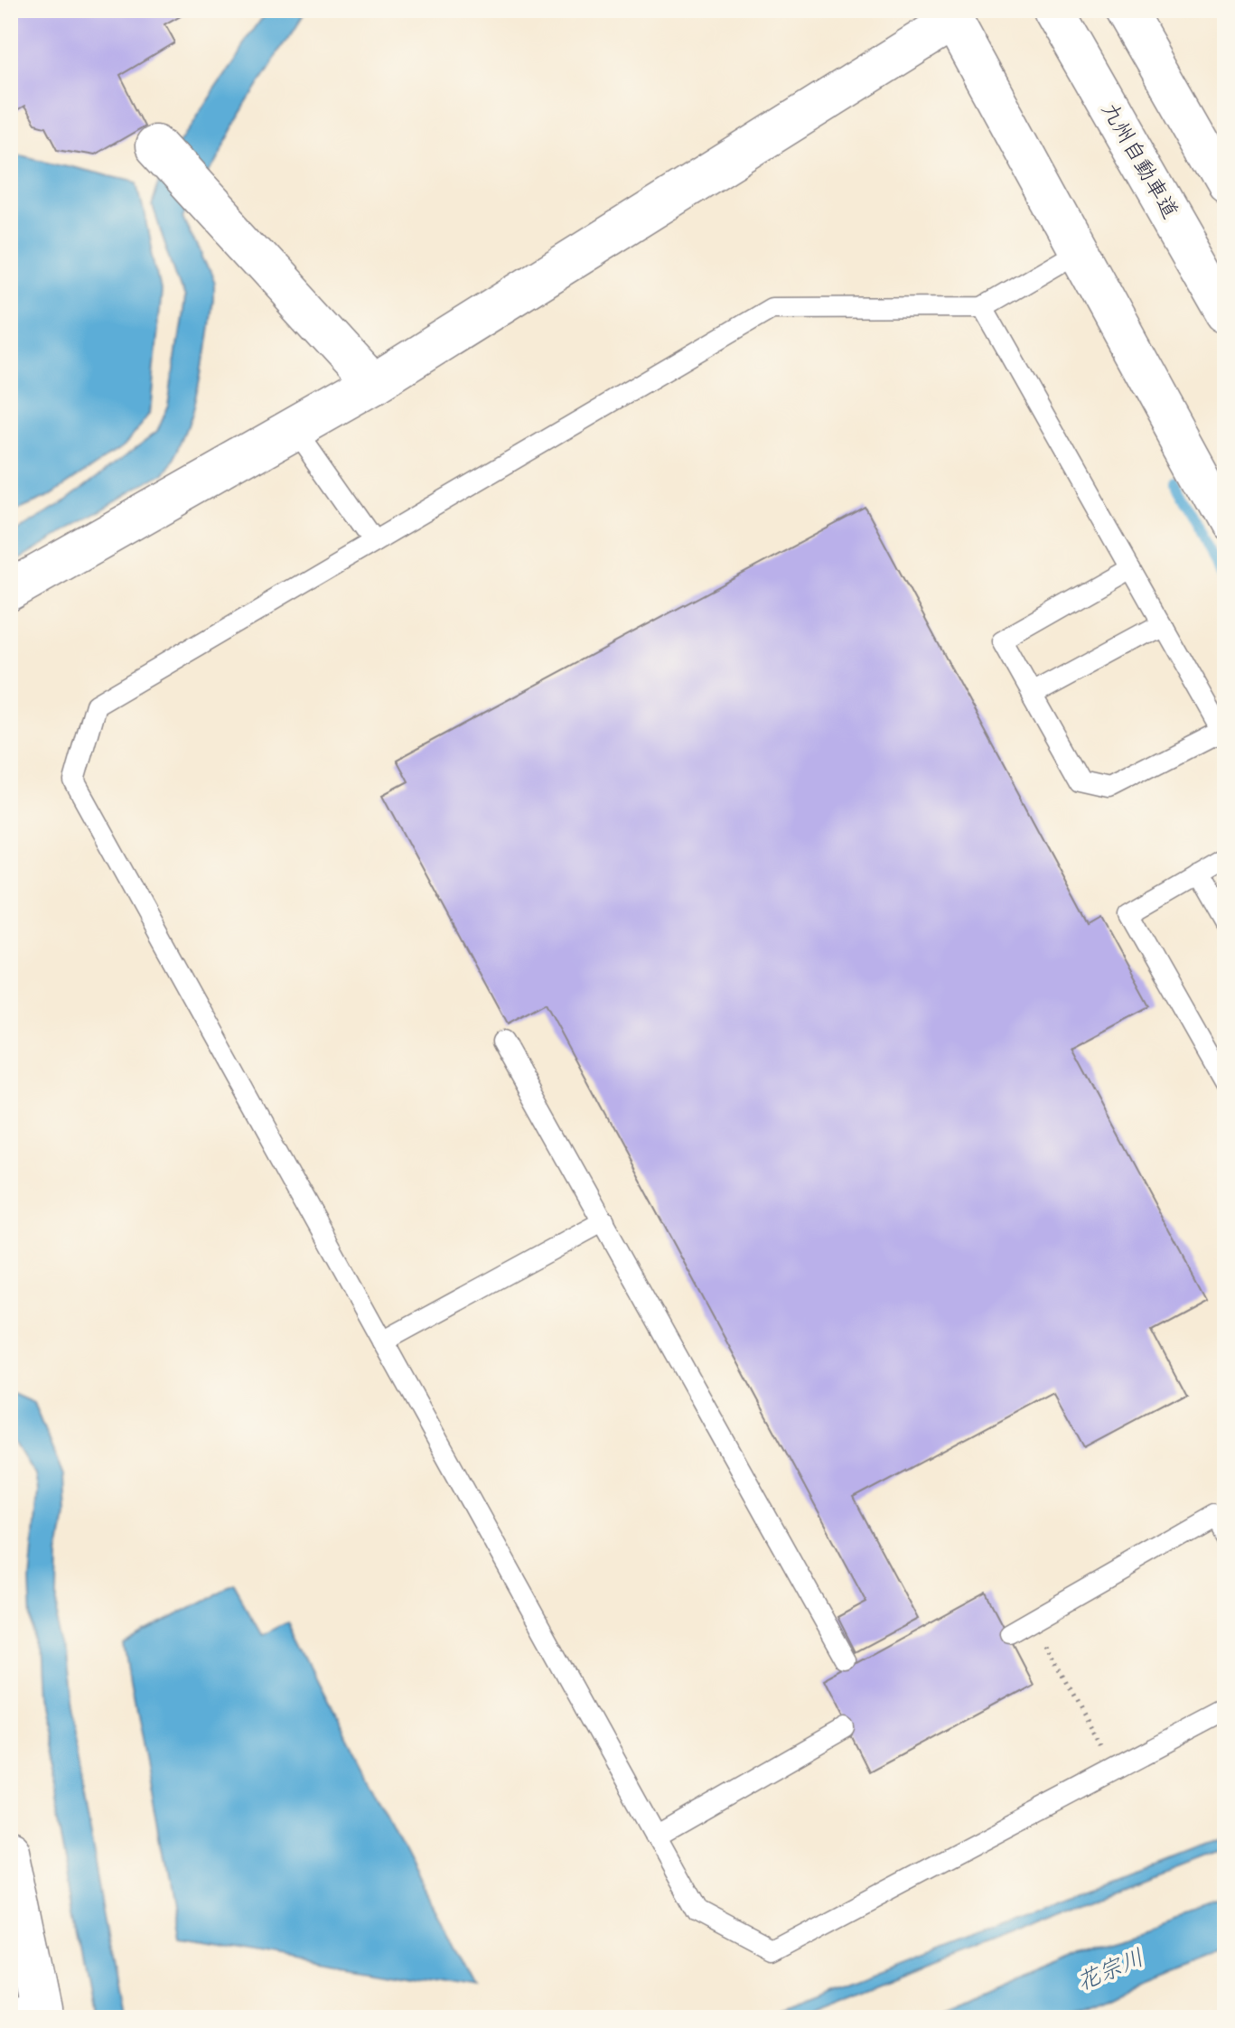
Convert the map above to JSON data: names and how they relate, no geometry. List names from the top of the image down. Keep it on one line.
{"streets":{"main road":["九州自動車道"]},"water":["花宗川"]}
